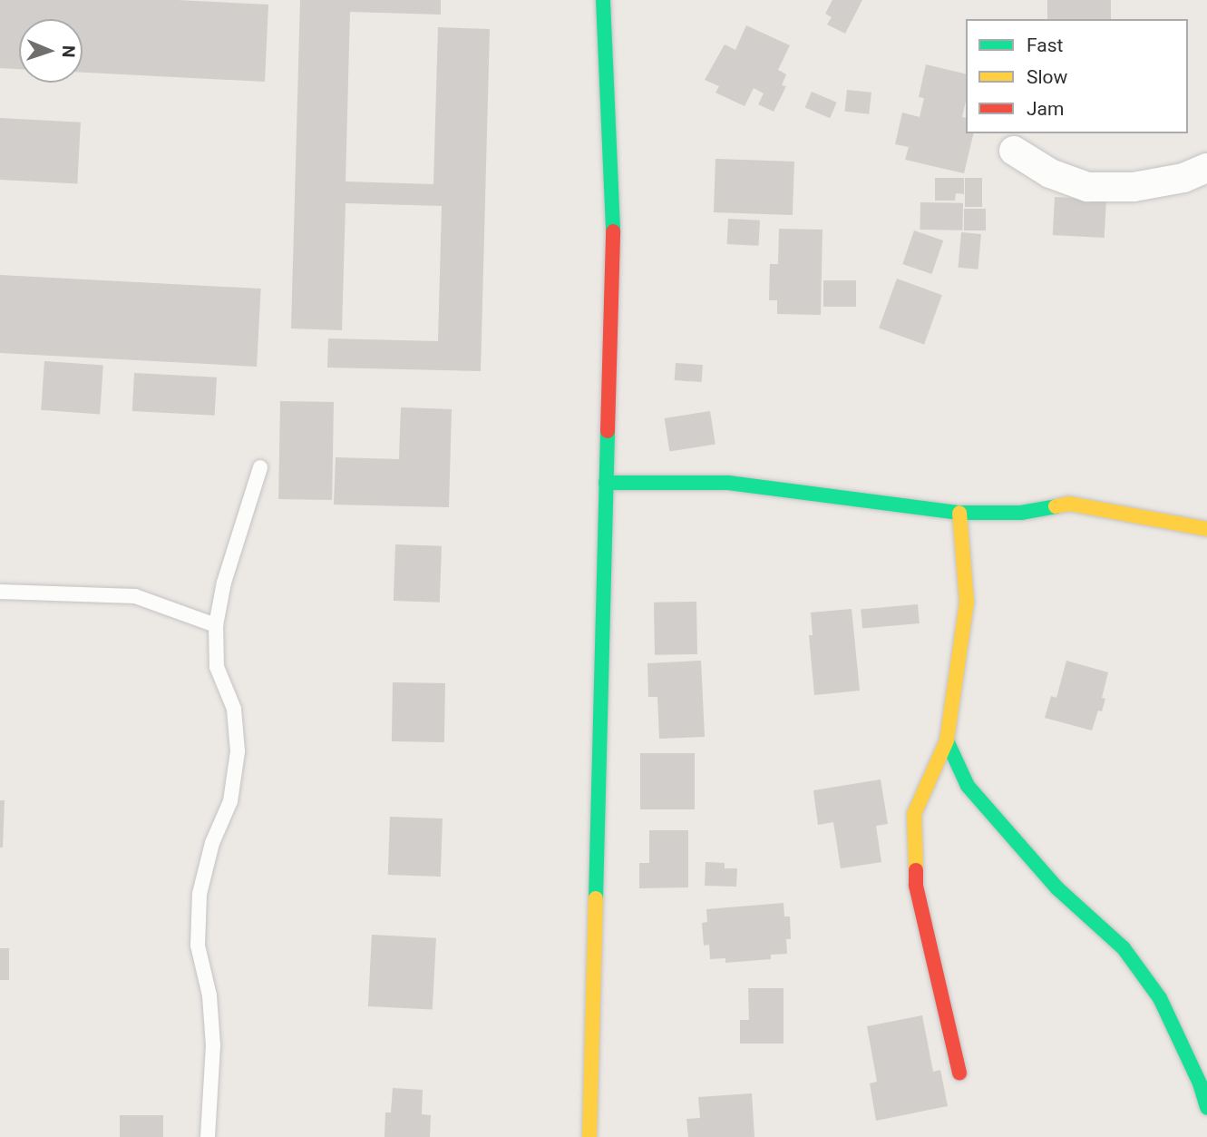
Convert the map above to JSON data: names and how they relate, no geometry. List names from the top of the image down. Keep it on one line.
{"legend":["Fast","Slow","Jam"],"north":"right"}
